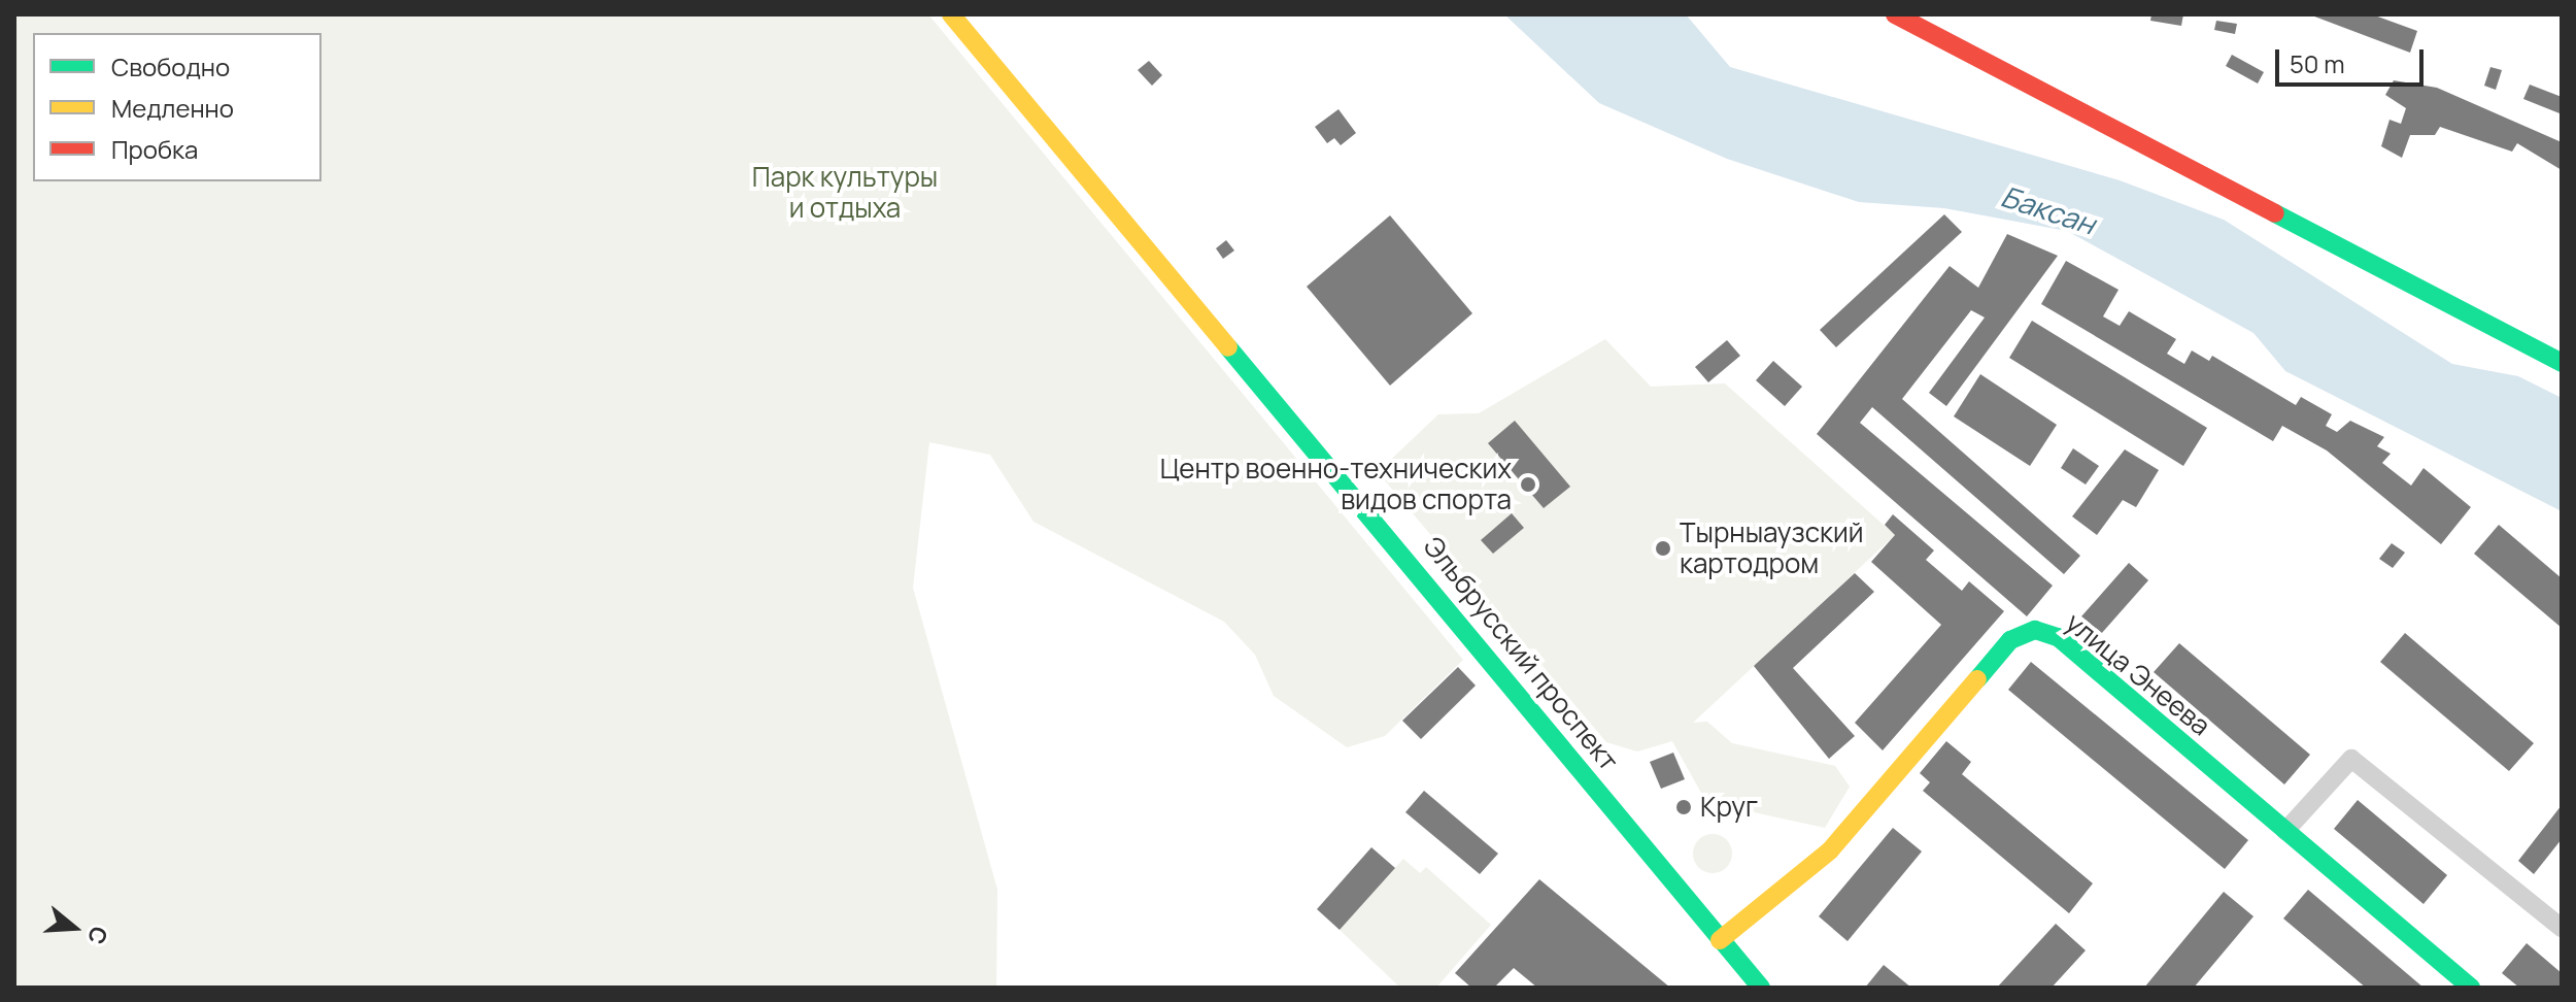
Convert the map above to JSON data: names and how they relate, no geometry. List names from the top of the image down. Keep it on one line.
{"streets":{"street":["Эльбрусский проспект","улица Энеева"]},"crossings":[["Эльбрусский проспект","улица Энеева"]],"water":["Баксан"],"parks":["Парк культуры и отдыха"],"places":["Центр военно-технических видов спорта","Тырныаузский картодром","Круг"],"legend":["Свободно","Медленно","Пробка"],"scale_bar":"50 m","north":"right"}
